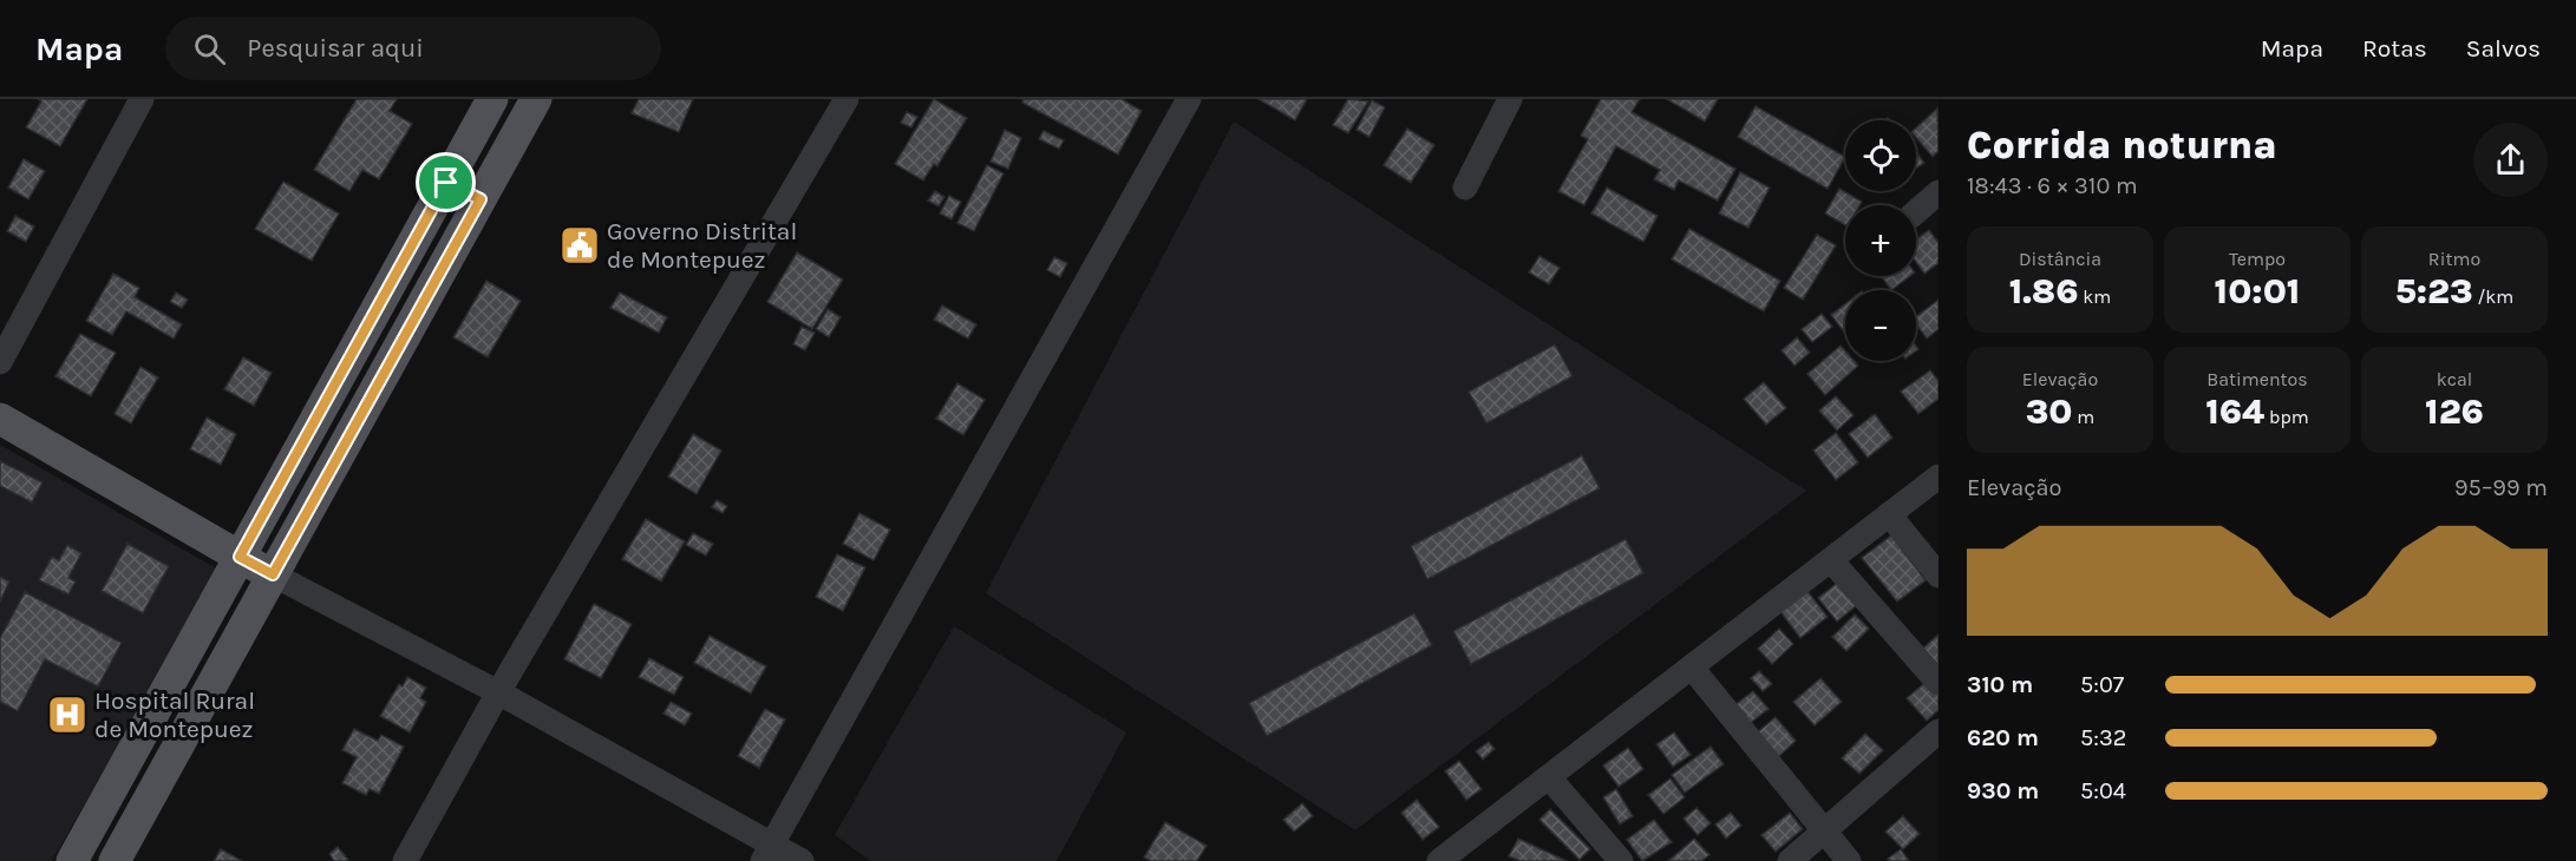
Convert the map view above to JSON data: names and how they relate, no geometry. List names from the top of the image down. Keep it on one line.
{"places":{"public building":["Governo Distrital de Montepuez"],"hospital":["Hospital Rural de Montepuez"]},"page":{"header":"Mapa","search":"Pesquisar aqui","nav":["Mapa","Rotas","Salvos"],"heading":["Corrida noturna","18:43 · 6 × 310 m"],"map_buttons":["+","−"],"stats":[["Distância","1.86 km"],["Tempo","10:01"],["Ritmo","5:23 /km"],["Elevação","30 m"],["Batimentos","164 bpm"],["kcal","126"]],"chart":["Elevação","95–99 m"],"list":[{"name":"310 m","note":"5:07"},{"name":"620 m","note":"5:32"},{"name":"930 m","note":"5:04"}]}}
